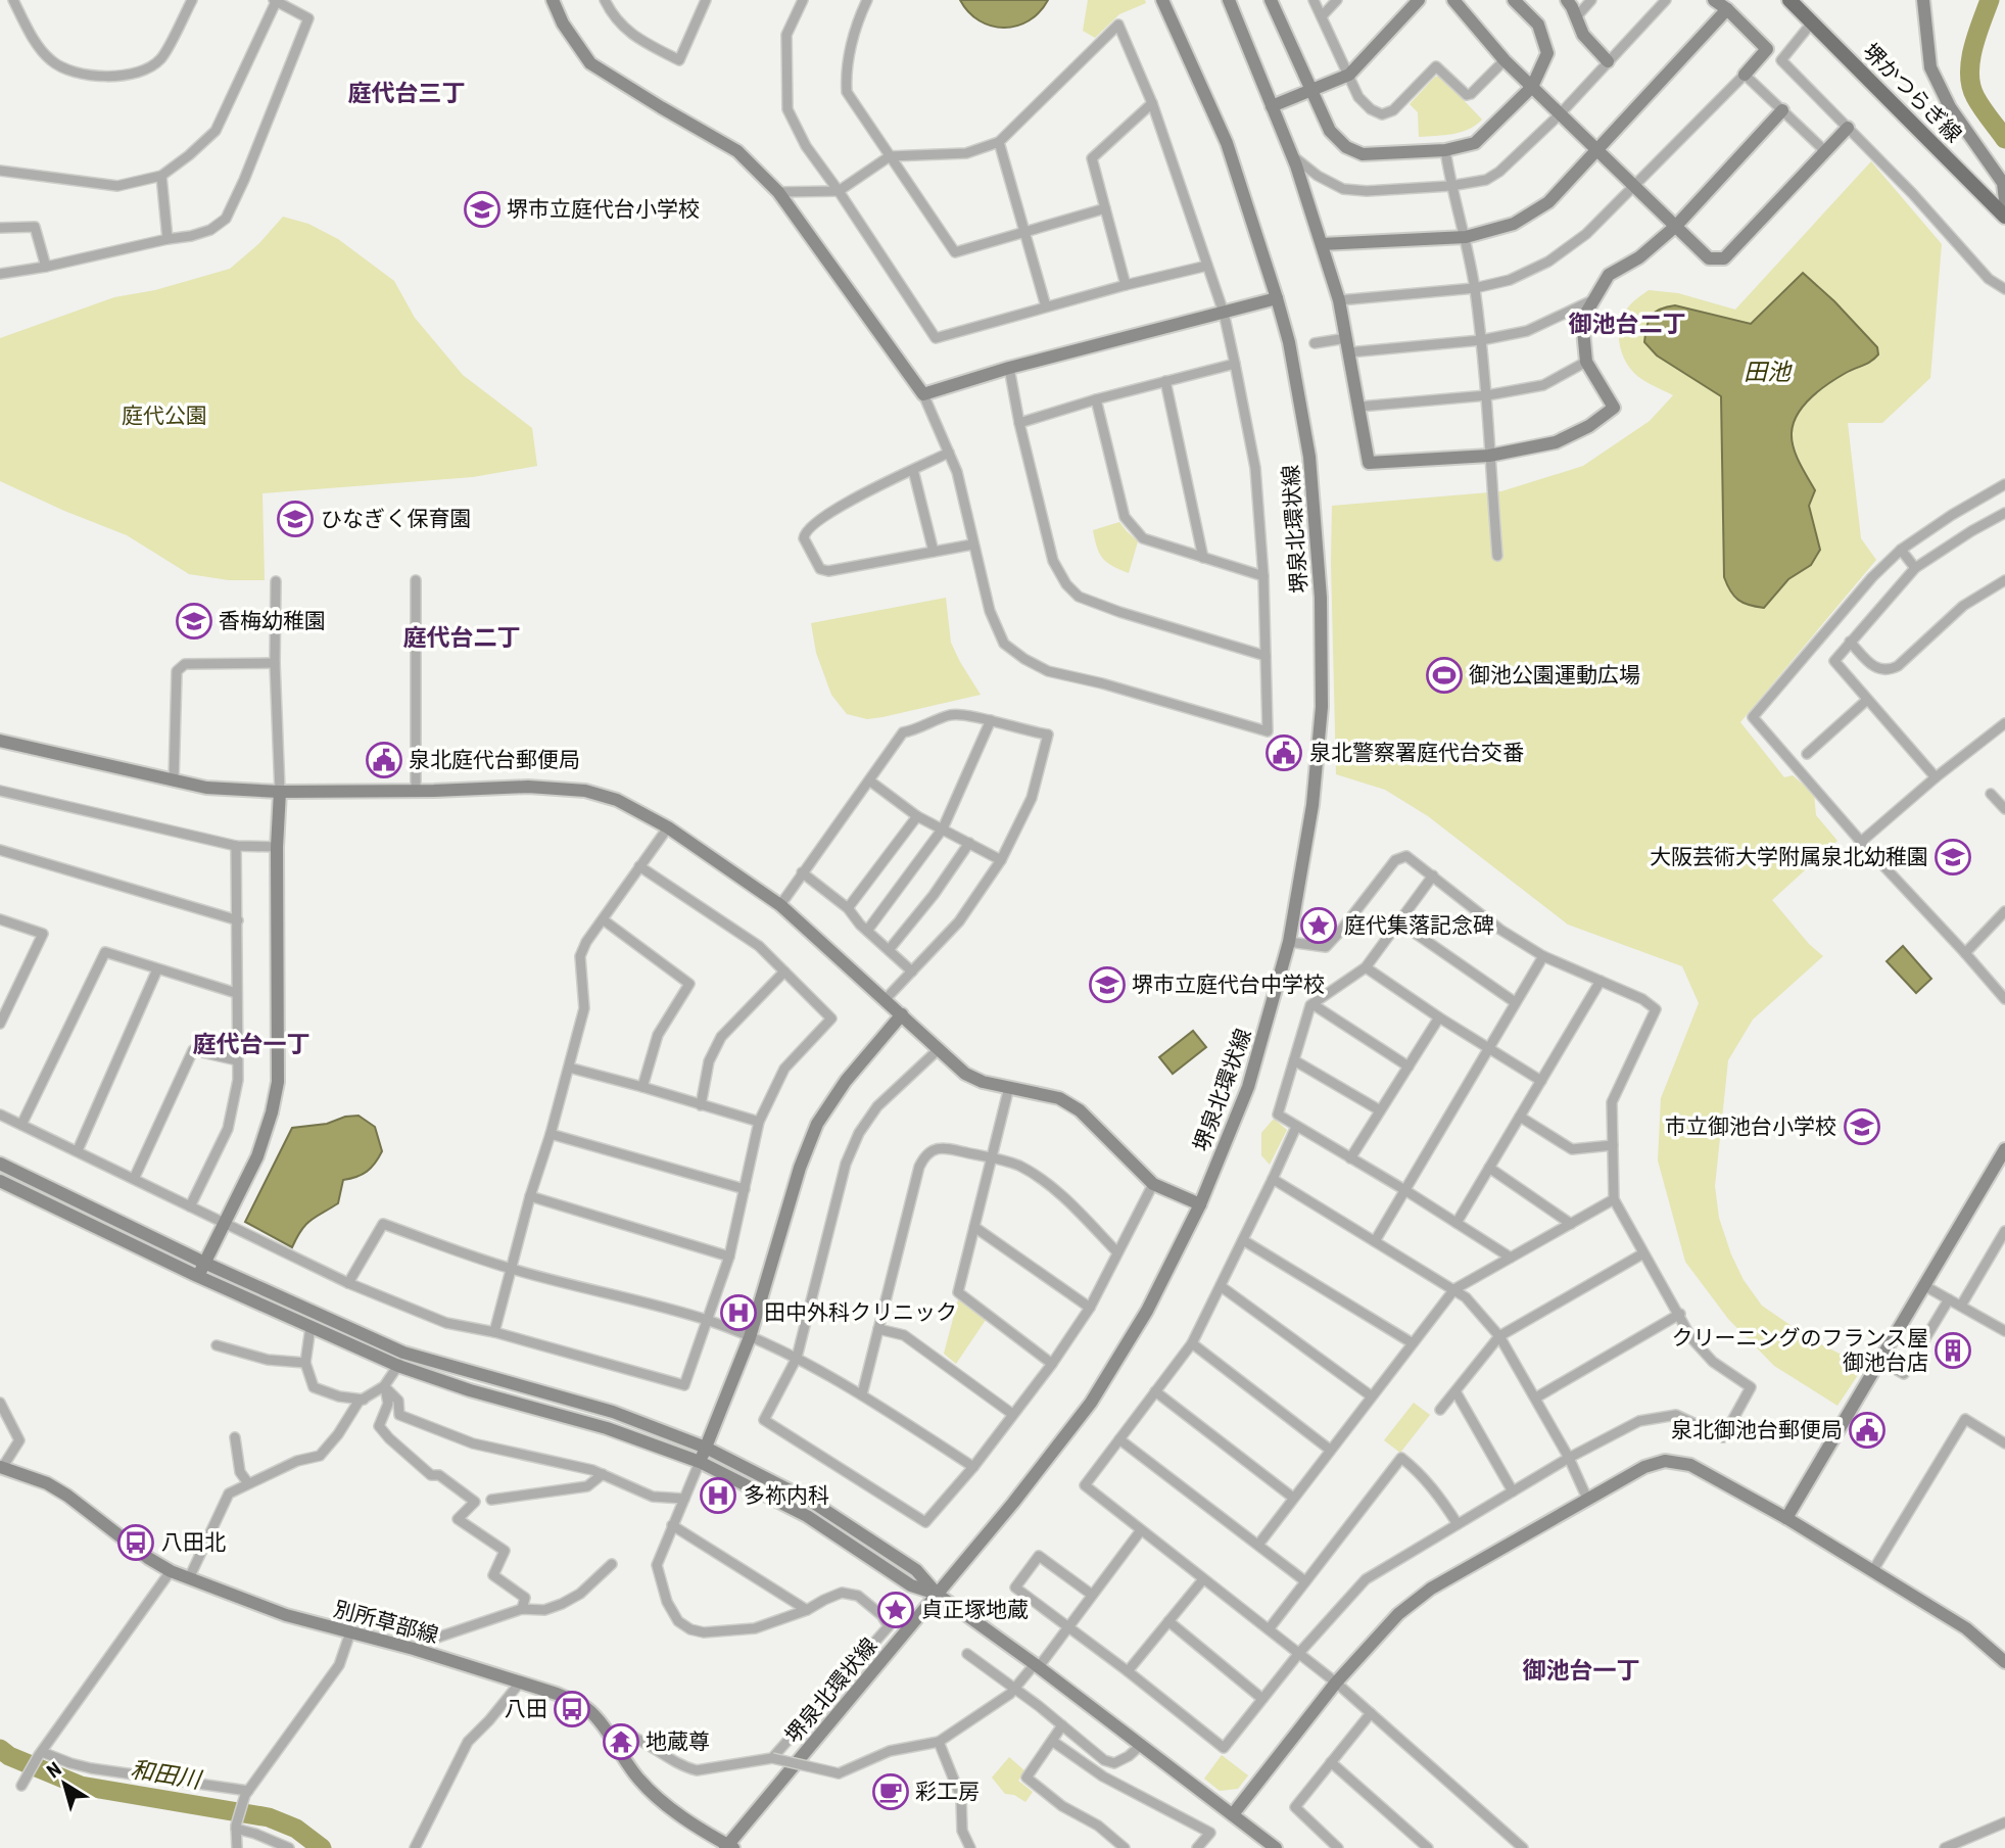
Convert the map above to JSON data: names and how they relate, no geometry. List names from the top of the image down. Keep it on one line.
{"streets":{"main road":["堺かつらぎ線"],"street":["堺泉北環状線","別所草部線"]},"crossings":[["堺泉北環状線","別所草部線"]],"districts":["庭代台三丁","御池台二丁","庭代台二丁","庭代台一丁","御池台一丁"],"water":["田池","和田川"],"parks":["庭代公園"],"places":{"school or university":["堺市立庭代台小学校","ひなぎく保育園","香梅幼稚園","大阪芸術大学附属泉北幼稚園","堺市立庭代台中学校","市立御池台小学校"],"sports":["御池公園運動広場"],"public building":["泉北警察署庭代台交番","泉北庭代台郵便局","泉北御池台郵便局"],"place":["庭代集落記念碑","貞正塚地蔵"],"hospital":["田中外科クリニック","多祢内科"],"building":["クリーニングのフランス屋 御池台店"],"bus stop":["八田北","八田"],"temple":["地蔵尊"],"cafe":["彩工房"]},"north":"top left"}
